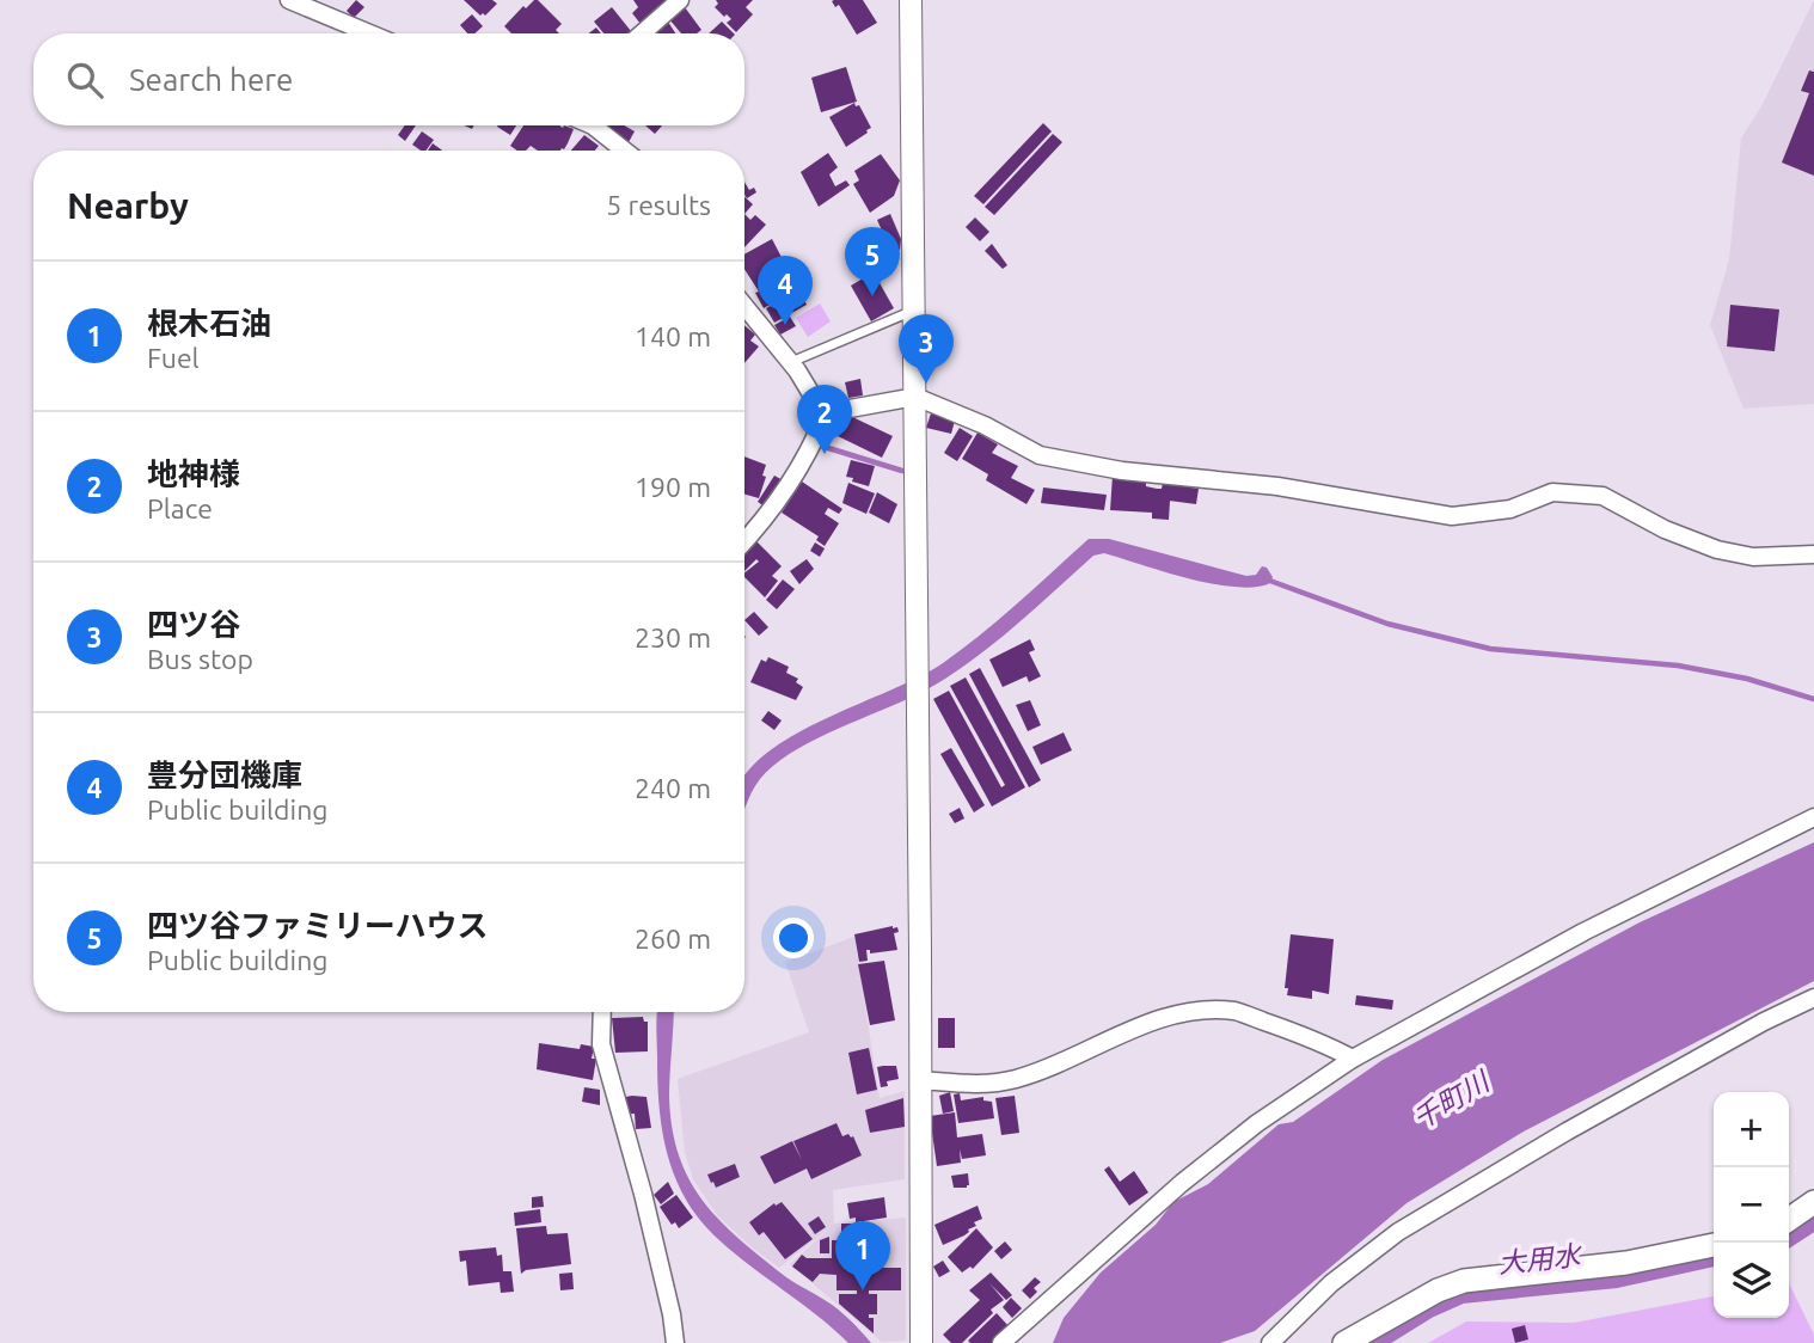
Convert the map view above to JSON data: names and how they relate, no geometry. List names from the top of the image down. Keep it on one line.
{"water":["千町川","大用水"],"page":{"search":"Search here","heading":["Nearby","5 results"],"pins":["5","4","3","2","1"],"list":[{"mark":"1","name":"根木石油","note":"Fuel","value":"140 m"},{"mark":"2","name":"地神様","note":"Place","value":"190 m"},{"mark":"3","name":"四ツ谷","note":"Bus stop","value":"230 m"},{"mark":"4","name":"豊分団機庫","note":"Public building","value":"240 m"},{"mark":"5","name":"四ツ谷ファミリーハウス","note":"Public building","value":"260 m"}],"map_buttons":["+","−"]}}
